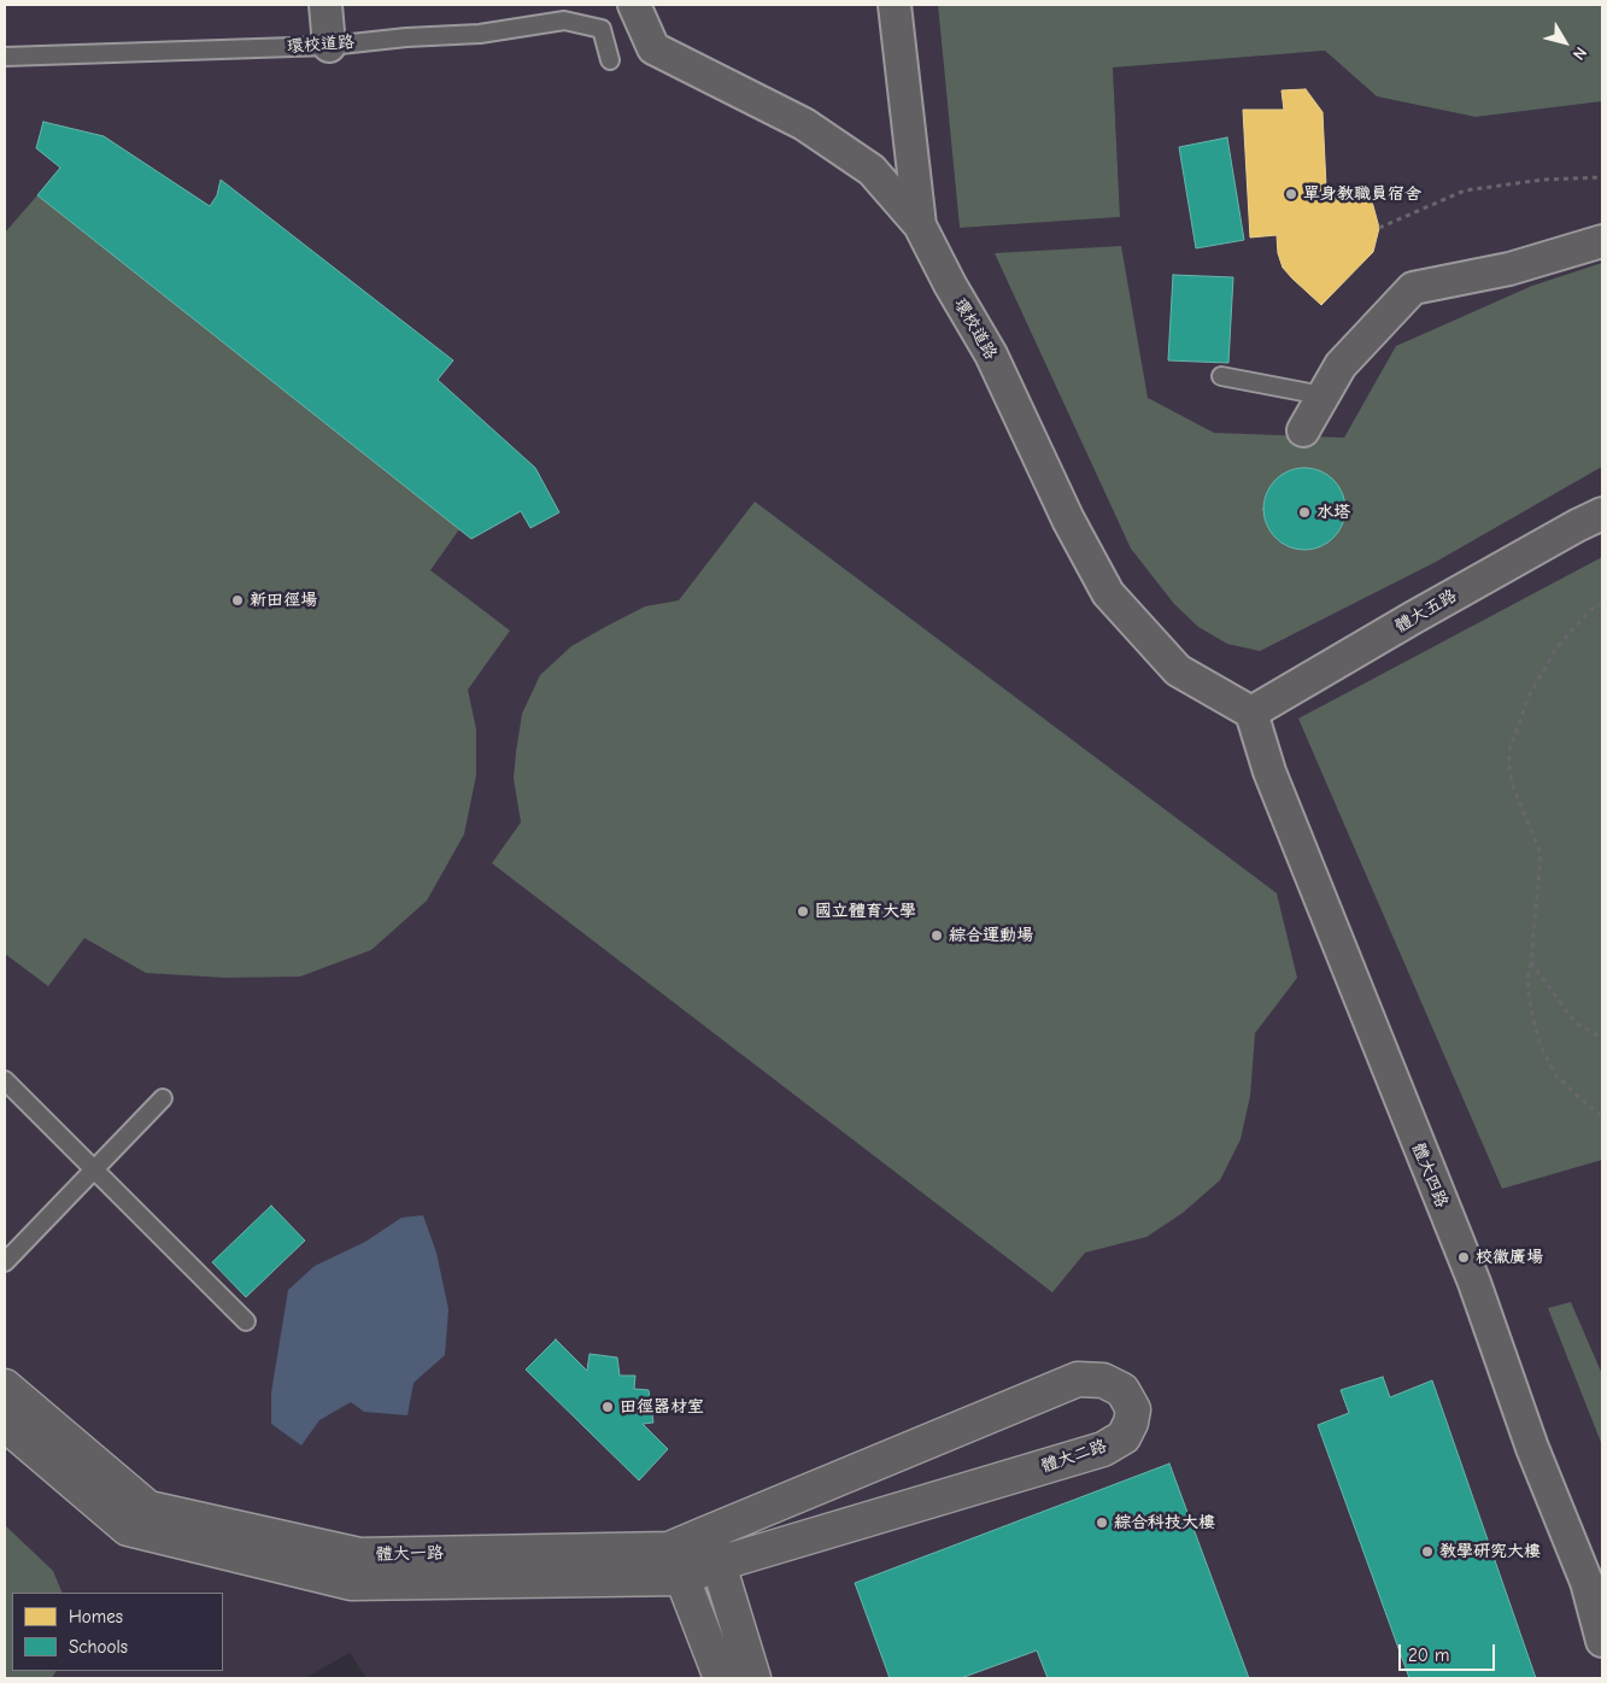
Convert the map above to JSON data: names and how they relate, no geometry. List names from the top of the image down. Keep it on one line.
{"streets":{"street":["環校道路","體大五路","體大四路","體大二路","體大一路"]},"crossings":[["環校道路","體大五路"],["環校道路","體大四路"],["體大五路","體大四路"],["體大二路","體大一路"]],"places":["單身教職員宿舍","水塔","新田徑場","國立體育大學","綜合運動場","校徽廣場","田徑器材室","綜合科技大樓","教學研究大樓"],"legend":["Homes","Schools"],"scale_bar":"20 m","north":"bottom right"}
